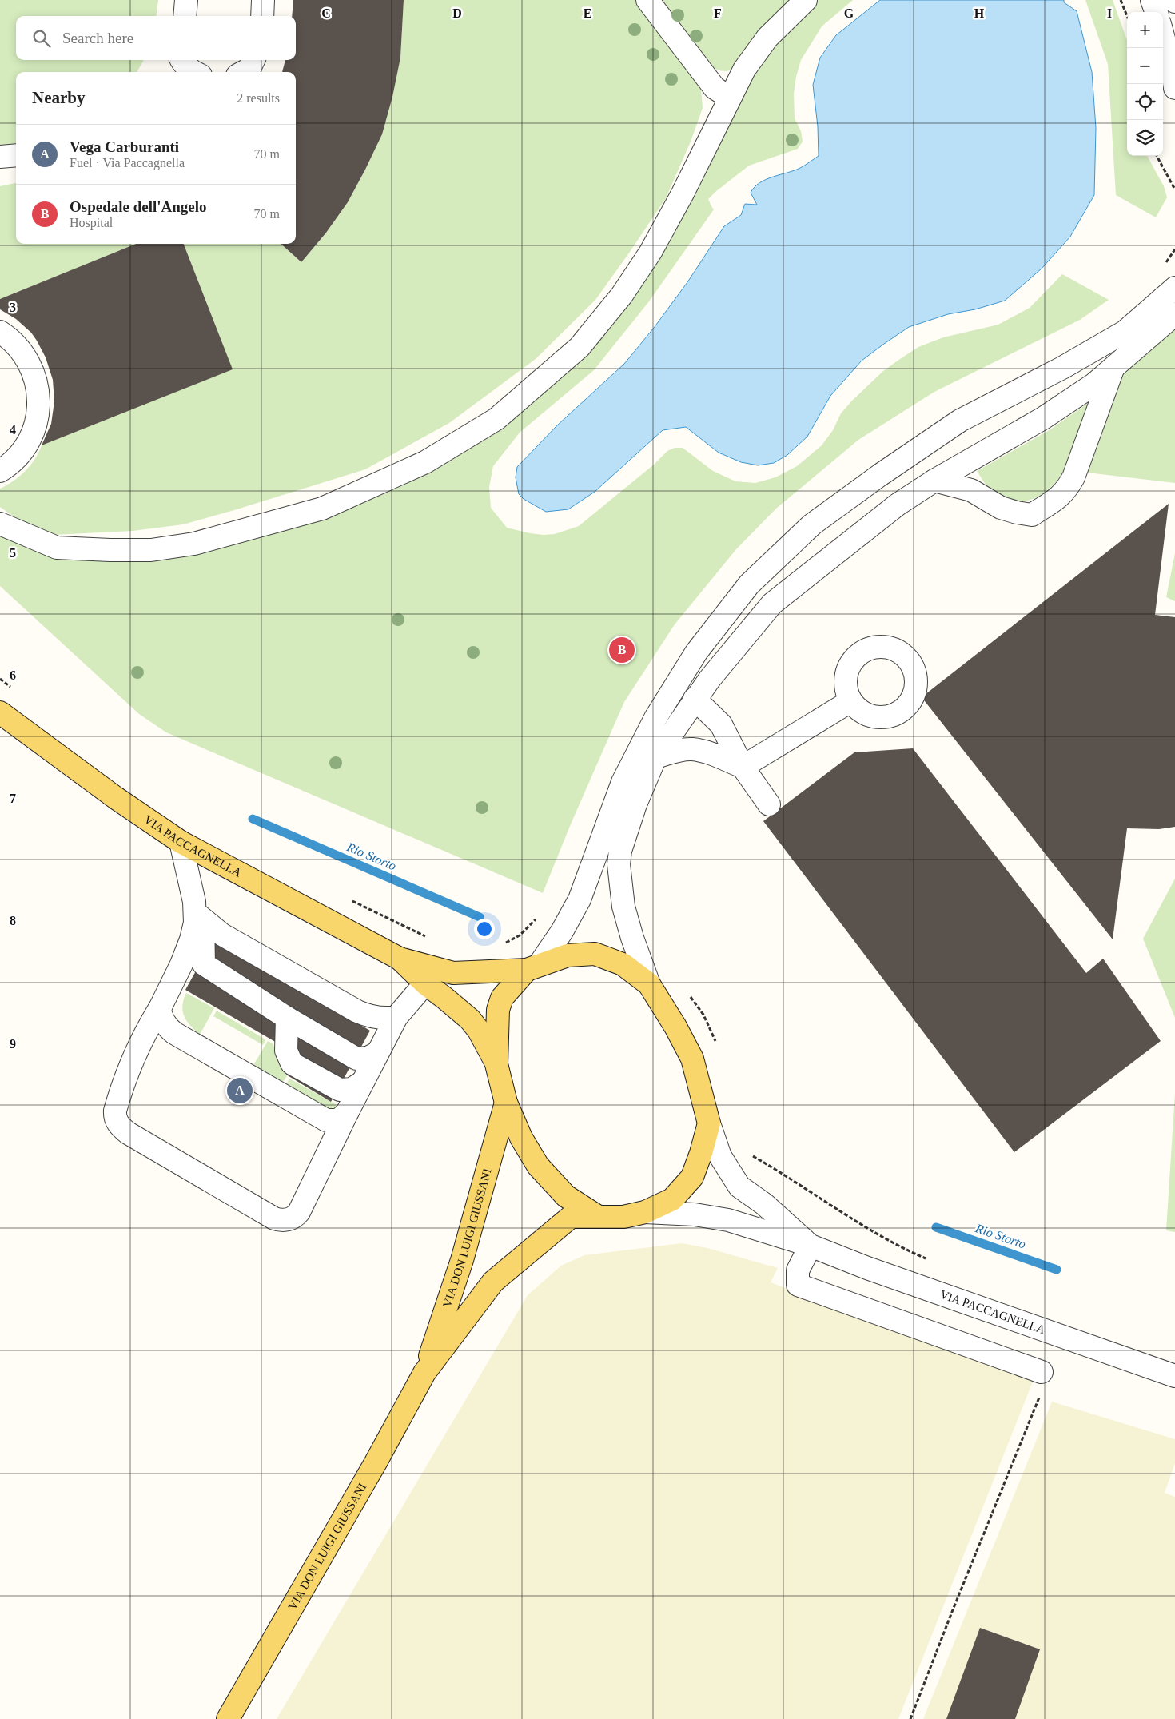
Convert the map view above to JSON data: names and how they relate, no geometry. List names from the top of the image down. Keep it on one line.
{"streets":{"main road":["VIA PACCAGNELLA","VIA DON LUIGI GIUSSANI"]},"crossings":[["VIA PACCAGNELLA","VIA DON LUIGI GIUSSANI"]],"water":["Rio Storto"],"page":{"map_buttons":["+","−"],"search":"Search here","heading":["Nearby","2 results"],"list":[{"mark":"A","name":"Vega Carburanti","note":"Fuel · Via Paccagnella","value":"70 m"},{"mark":"B","name":"Ospedale dell'Angelo","note":"Hospital","value":"70 m"}],"pins":["B","A"]},"grid":{"columns":["C","D","E","F","G","H","I"],"rows":["3","4","5","6","7","8","9"]}}
